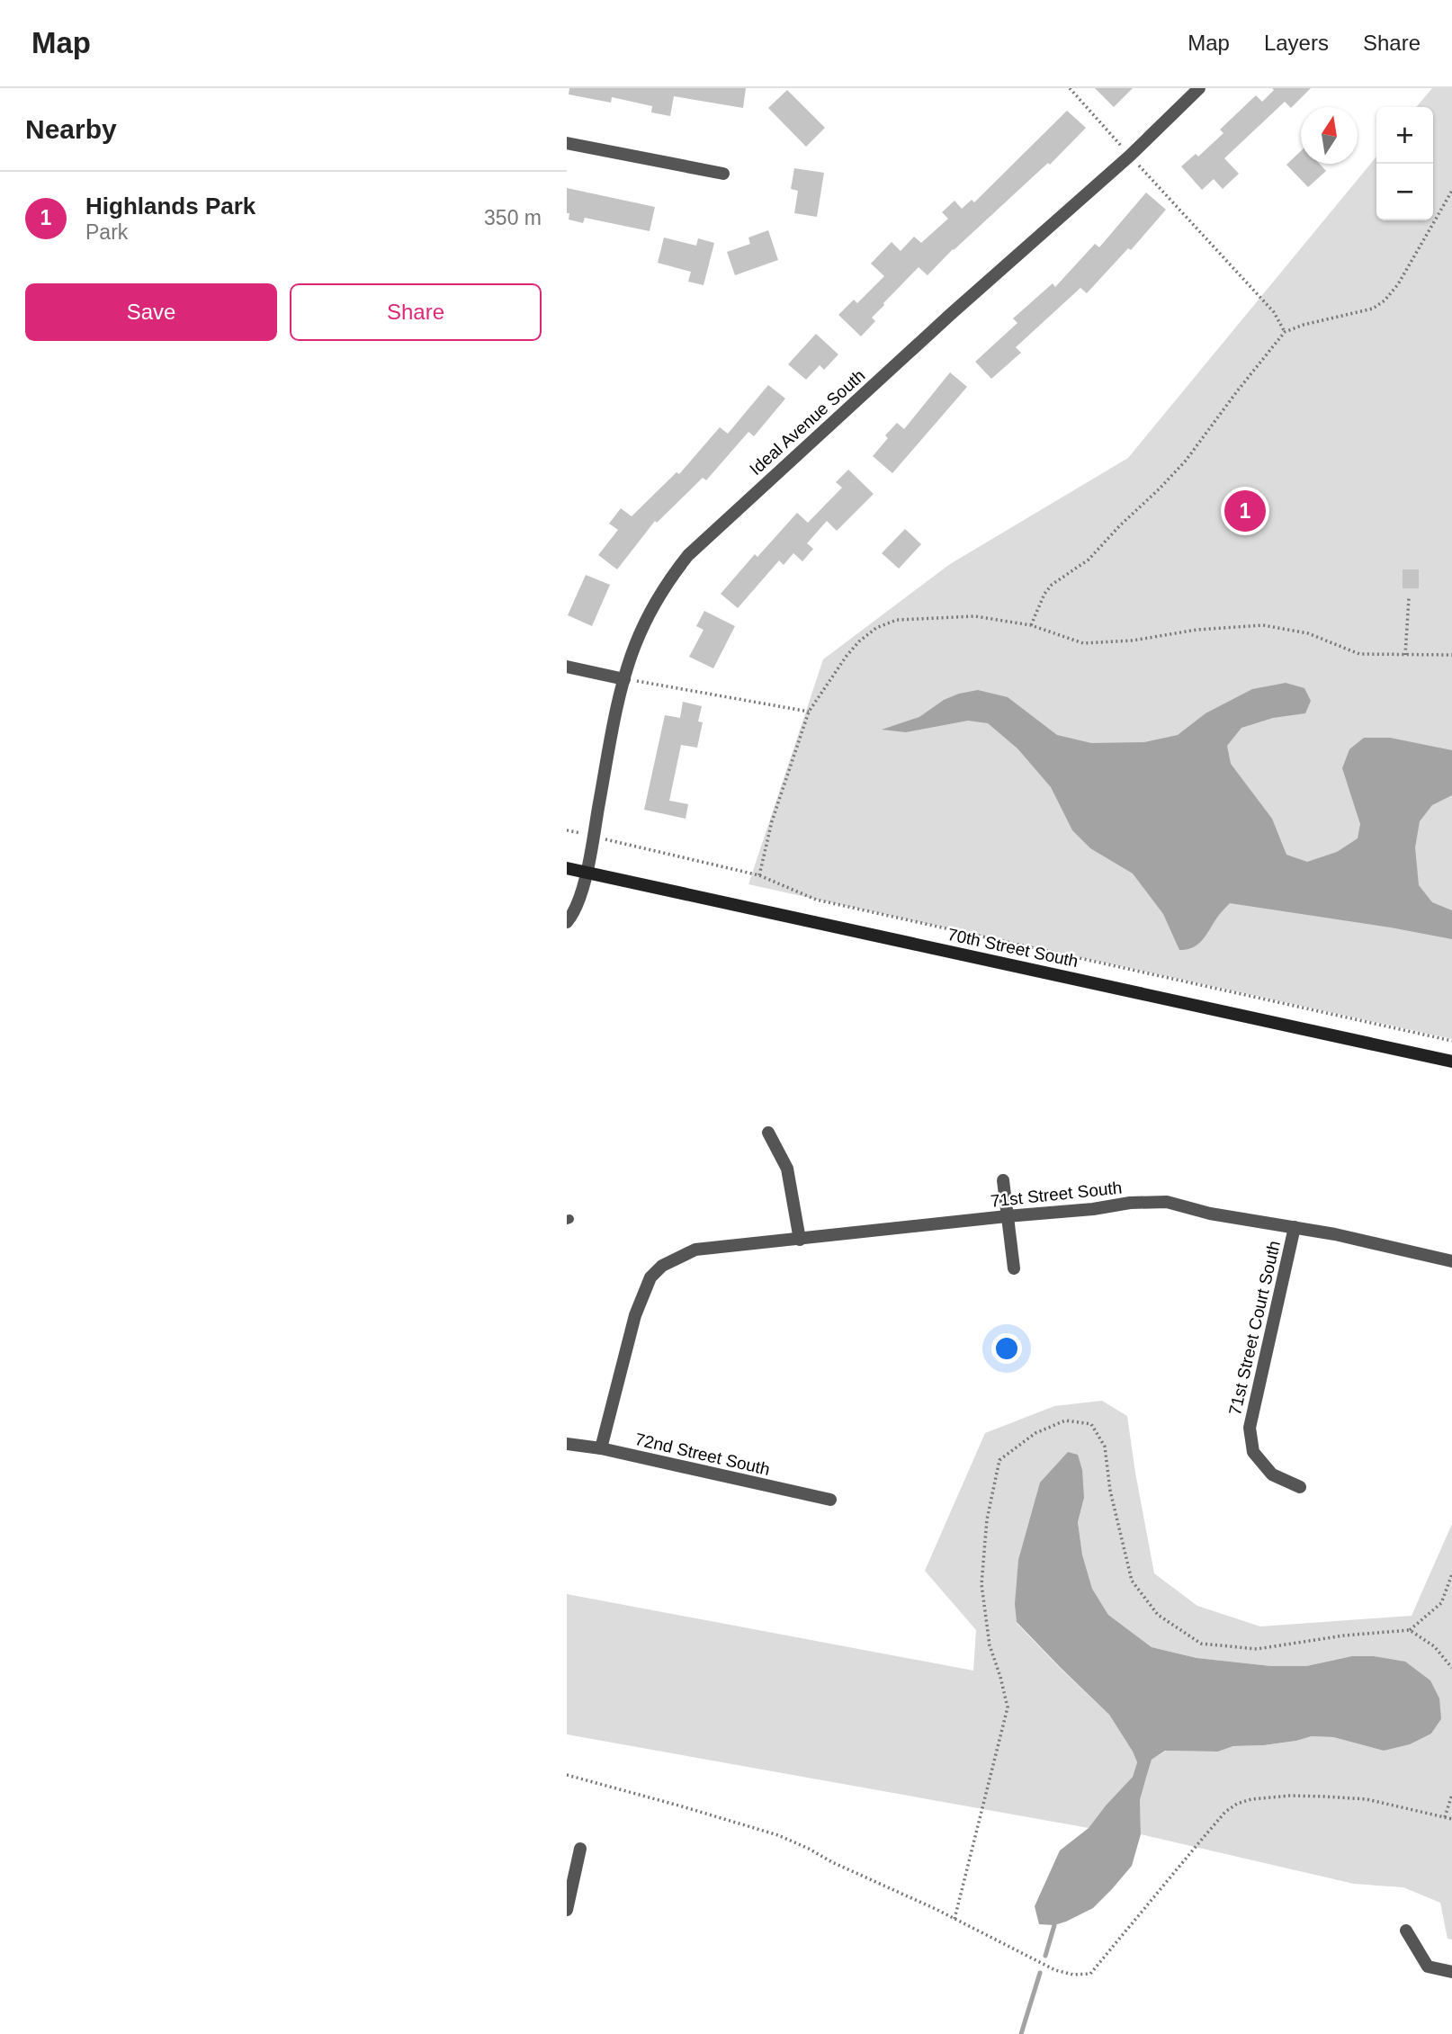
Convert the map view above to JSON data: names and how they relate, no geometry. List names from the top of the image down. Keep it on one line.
{"streets":{"main road":["70th Street South"],"street":["Ideal Avenue South","71st Street South","71st Street Court South","72nd Street South"]},"crossings":[["Ideal Avenue South","70th Street South"],["71st Street South","71st Street Court South"],["71st Street South","72nd Street South"]],"north":"top","page":{"header":"Map","nav":["Map","Layers","Share"],"heading":"Nearby","map_buttons":["+","−"],"list":[{"mark":"1","name":"Highlands Park","note":"Park","value":"350 m"}],"buttons":["Save","Share"],"pins":"1"}}
